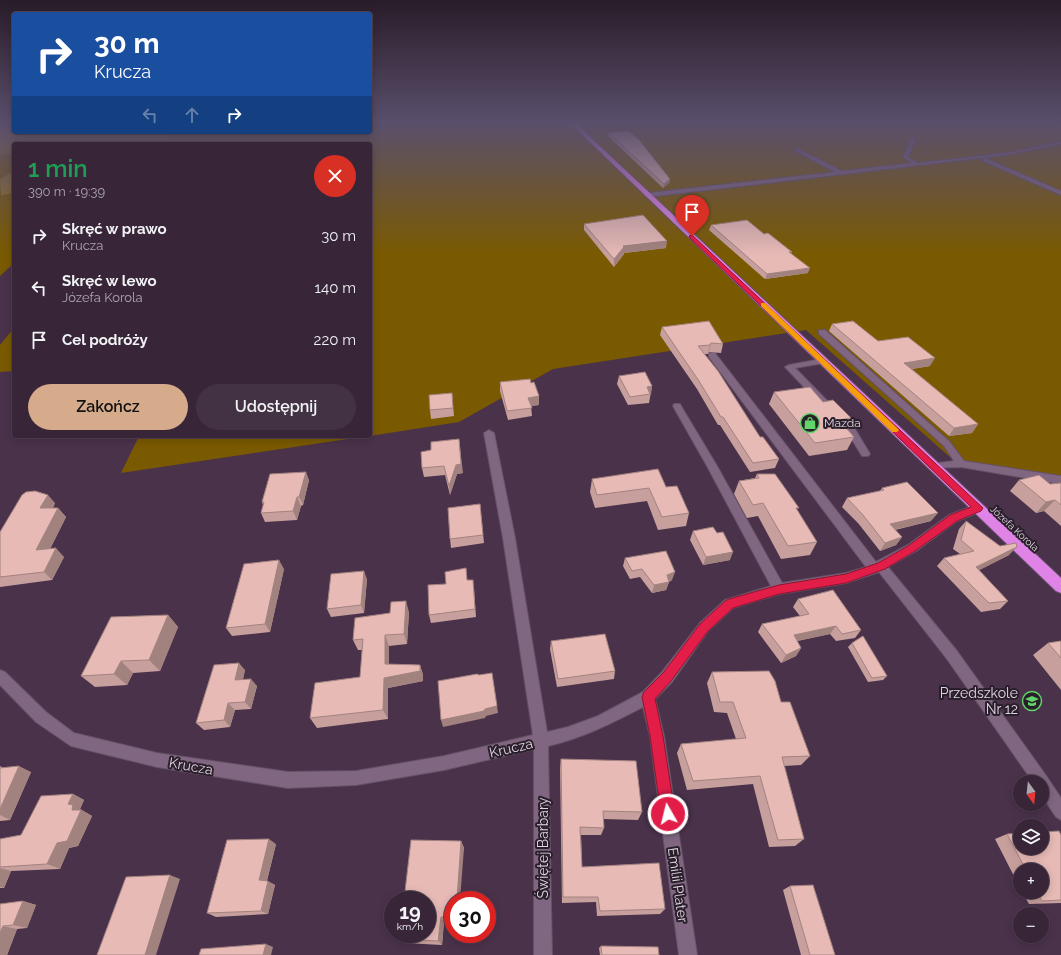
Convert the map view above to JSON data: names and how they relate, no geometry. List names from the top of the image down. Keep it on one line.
{"streets":{"highway":["Józefa Korola"],"street":["Krucza","Świętej Barbary","Emilii Plater"]},"crossings":[["Józefa Korola","Krucza"],["Krucza","Świętej Barbary"],["Krucza","Emilii Plater"]],"places":{"shop":["Mazda"],"school or university":["Przedszkole Nr 12"]},"north":"bottom","page":{"turn":["30 m","Krucza"],"heading":["1 min","390 m · 19:39"],"list":[{"name":"Skręć w prawo","note":"Krucza","value":"30 m"},{"name":"Skręć w lewo","note":"Józefa Korola","value":"140 m"},{"name":"Cel podróży","value":"220 m"}],"buttons":["Zakończ","Udostępnij"],"map_buttons":["+","−"],"speed":"19 km/h","limit":"30"}}
